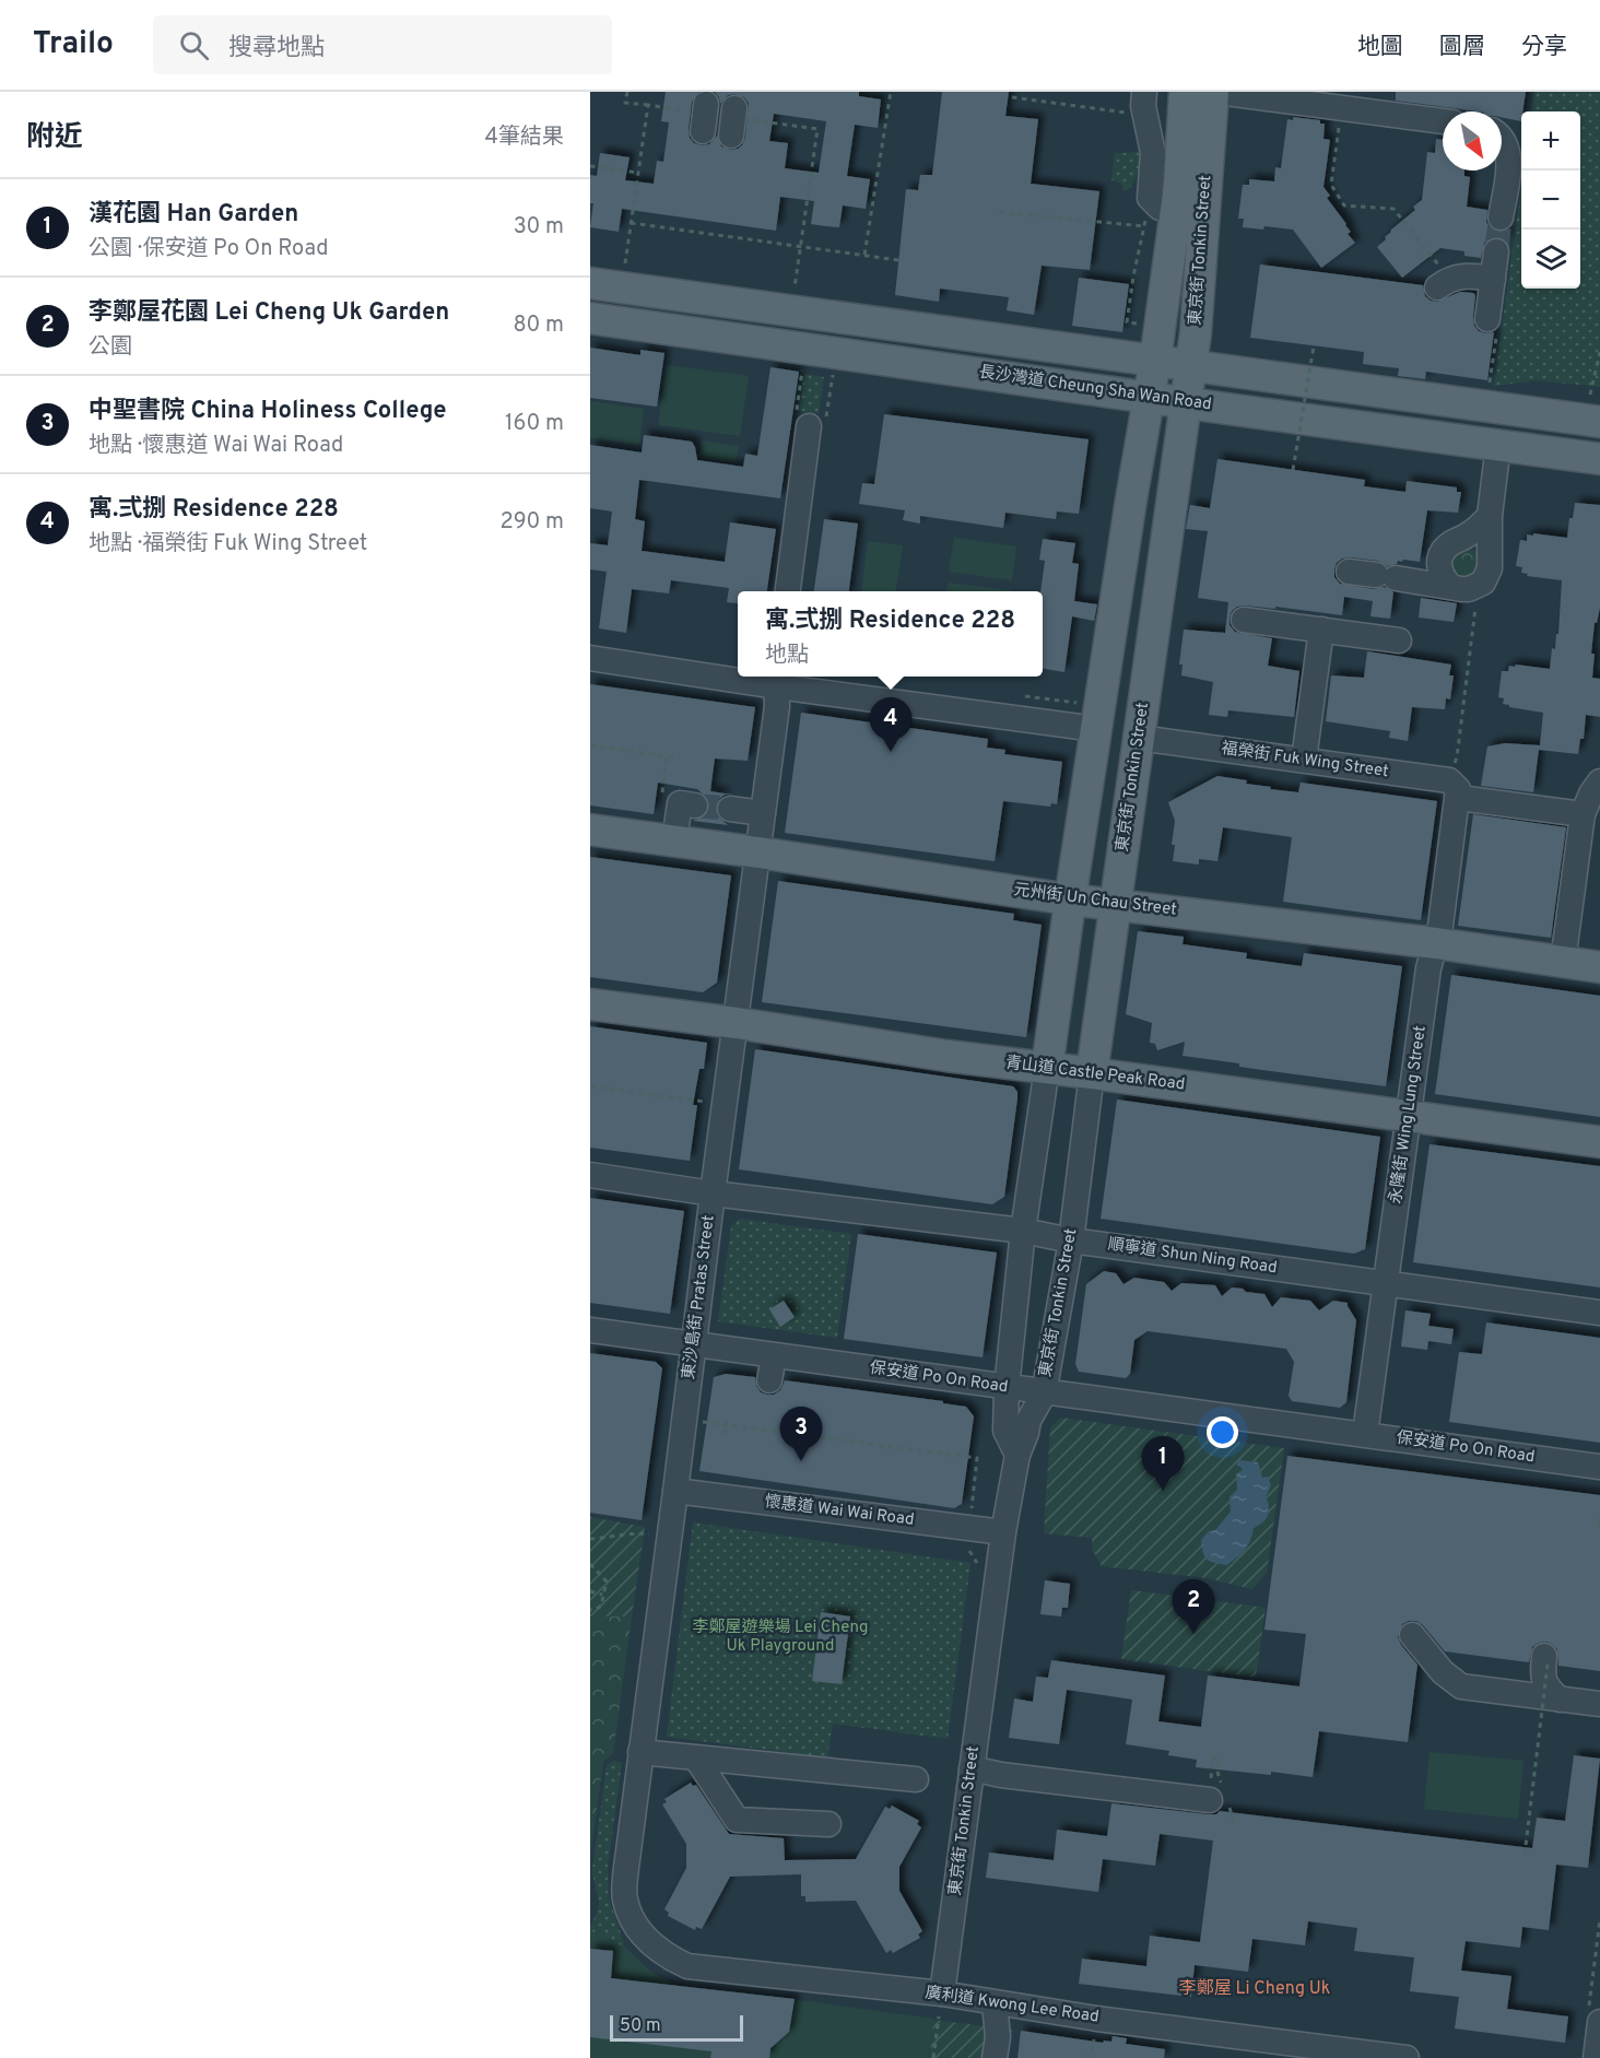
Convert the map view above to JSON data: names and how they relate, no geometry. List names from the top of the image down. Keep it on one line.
{"streets":{"main road":["東京街 Tonkin Street","長沙灣道 Cheung Sha Wan Road","元州街 Un Chau Street","青山道 Castle Peak Road"],"street":["福榮街 Fuk Wing Street","永隆街 Wing Lung Street","順寧道 Shun Ning Road","東沙島街 Pratas Street","保安道 Po On Road","懷惠道 Wai Wai Road","廣利道 Kwong Lee Road"]},"crossings":[["東京街 Tonkin Street","長沙灣道 Cheung Sha Wan Road"],["東京街 Tonkin Street","福榮街 Fuk Wing Street"],["東京街 Tonkin Street","元州街 Un Chau Street"],["東京街 Tonkin Street","青山道 Castle Peak Road"],["東京街 Tonkin Street","順寧道 Shun Ning Road"],["東京街 Tonkin Street","保安道 Po On Road"],["東京街 Tonkin Street","懷惠道 Wai Wai Road"],["東京街 Tonkin Street","廣利道 Kwong Lee Road"],["福榮街 Fuk Wing Street","永隆街 Wing Lung Street"],["元州街 Un Chau Street","永隆街 Wing Lung Street"],["元州街 Un Chau Street","東沙島街 Pratas Street"],["青山道 Castle Peak Road","永隆街 Wing Lung Street"],["青山道 Castle Peak Road","東沙島街 Pratas Street"],["永隆街 Wing Lung Street","順寧道 Shun Ning Road"],["永隆街 Wing Lung Street","保安道 Po On Road"],["順寧道 Shun Ning Road","東沙島街 Pratas Street"],["東沙島街 Pratas Street","保安道 Po On Road"],["東沙島街 Pratas Street","懷惠道 Wai Wai Road"],["東沙島街 Pratas Street","廣利道 Kwong Lee Road"]],"districts":["李鄭屋 Li Cheng Uk"],"parks":["李鄭屋遊樂場 Lei Cheng Uk Playground"],"scale_bar":"50 m","north":"bottom right","page":{"header":"Trailo","search":"搜尋地點","nav":["地圖","圖層","分享"],"heading":["附近","4筆結果"],"map_buttons":["+","−"],"list":[{"mark":"1","name":"漢花園 Han Garden","note":"公園 · 保安道 Po On Road","value":"30 m"},{"mark":"2","name":"李鄭屋花園 Lei Cheng Uk Garden","note":"公園","value":"80 m"},{"mark":"3","name":"中聖書院 China Holiness College","note":"地點 · 懷惠道 Wai Wai Road","value":"160 m"},{"mark":"4","name":"寓.弍捌 Residence 228","note":"地點 · 福榮街 Fuk Wing Street","value":"290 m"}],"popup":["寓.弍捌 Residence 228","地點"],"pins":["4","3","1","2"],"scale":"50 m"}}
